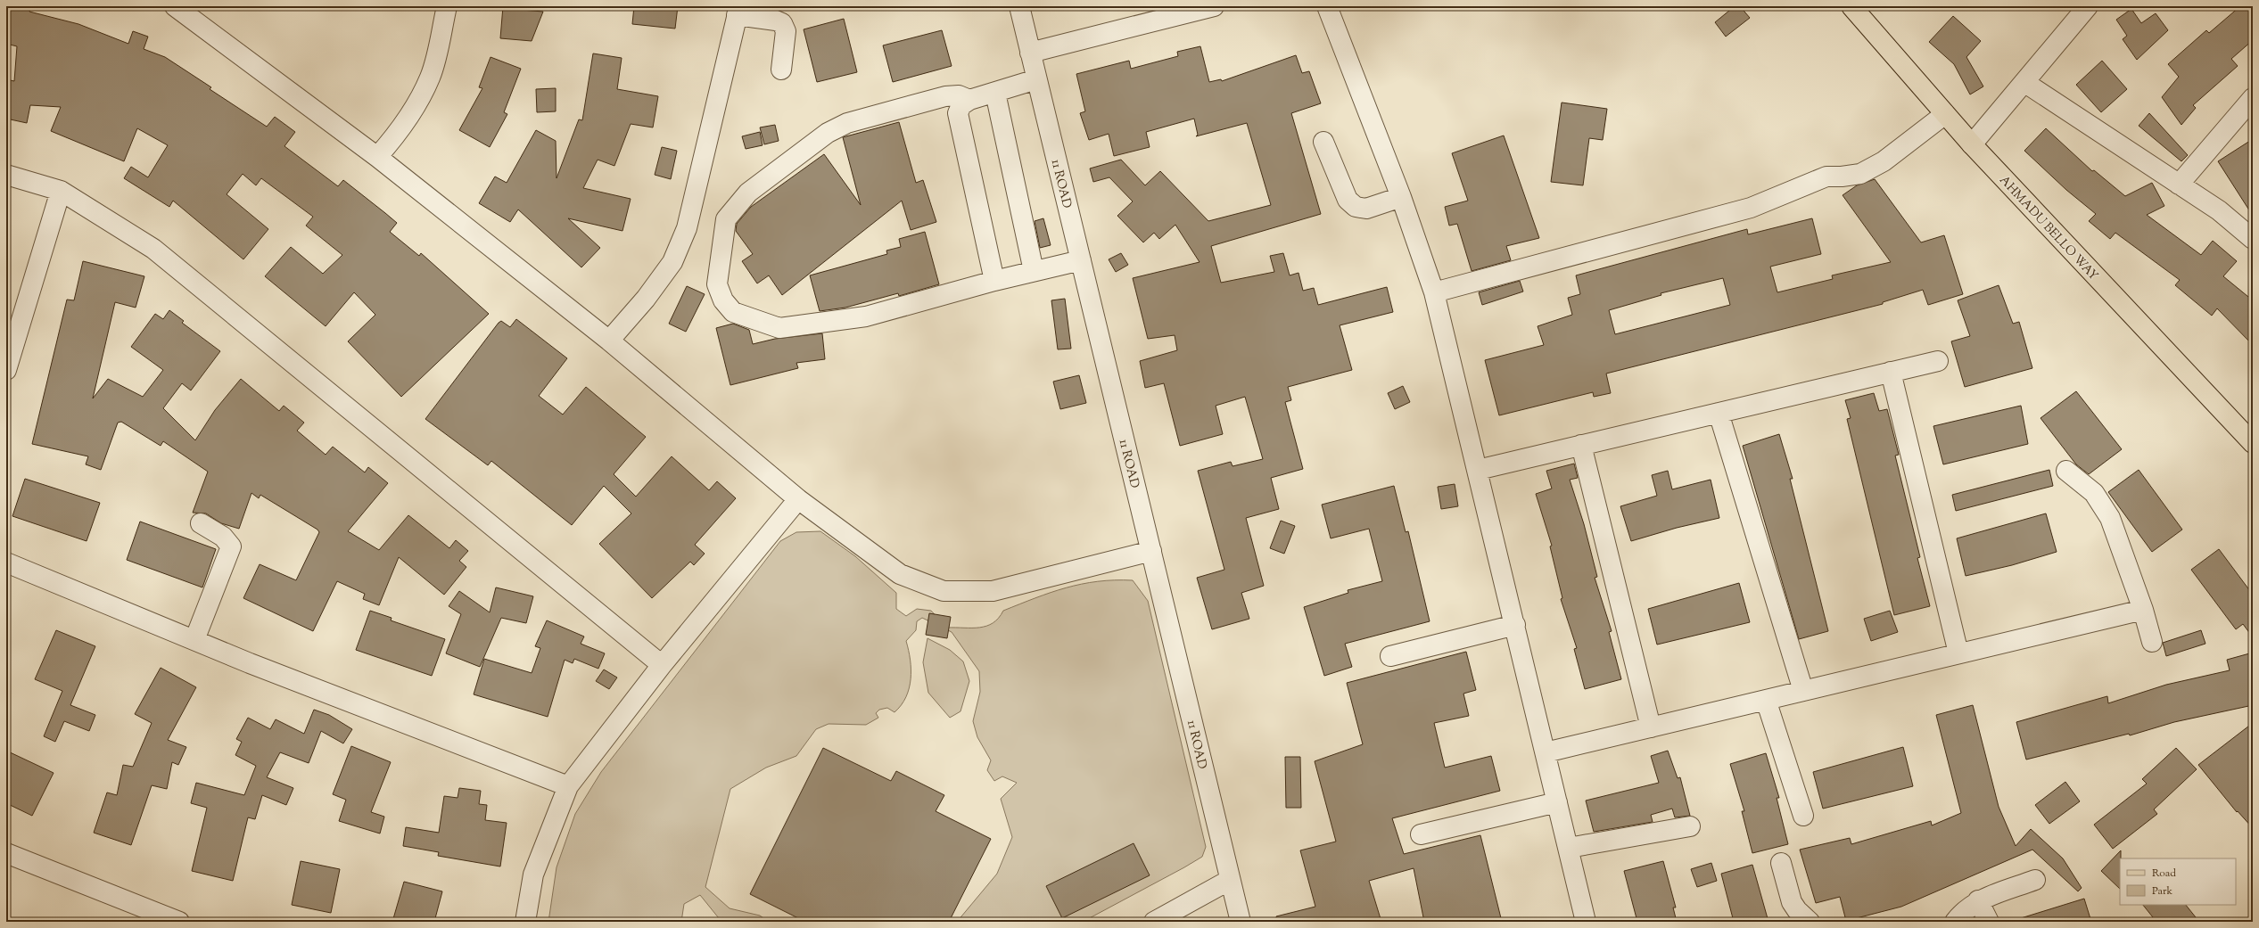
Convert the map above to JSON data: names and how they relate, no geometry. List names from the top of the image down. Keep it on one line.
{"streets":{"main road":["AHMADU BELLO WAY"],"street":["11 ROAD"]},"legend":["Road","Park"]}
